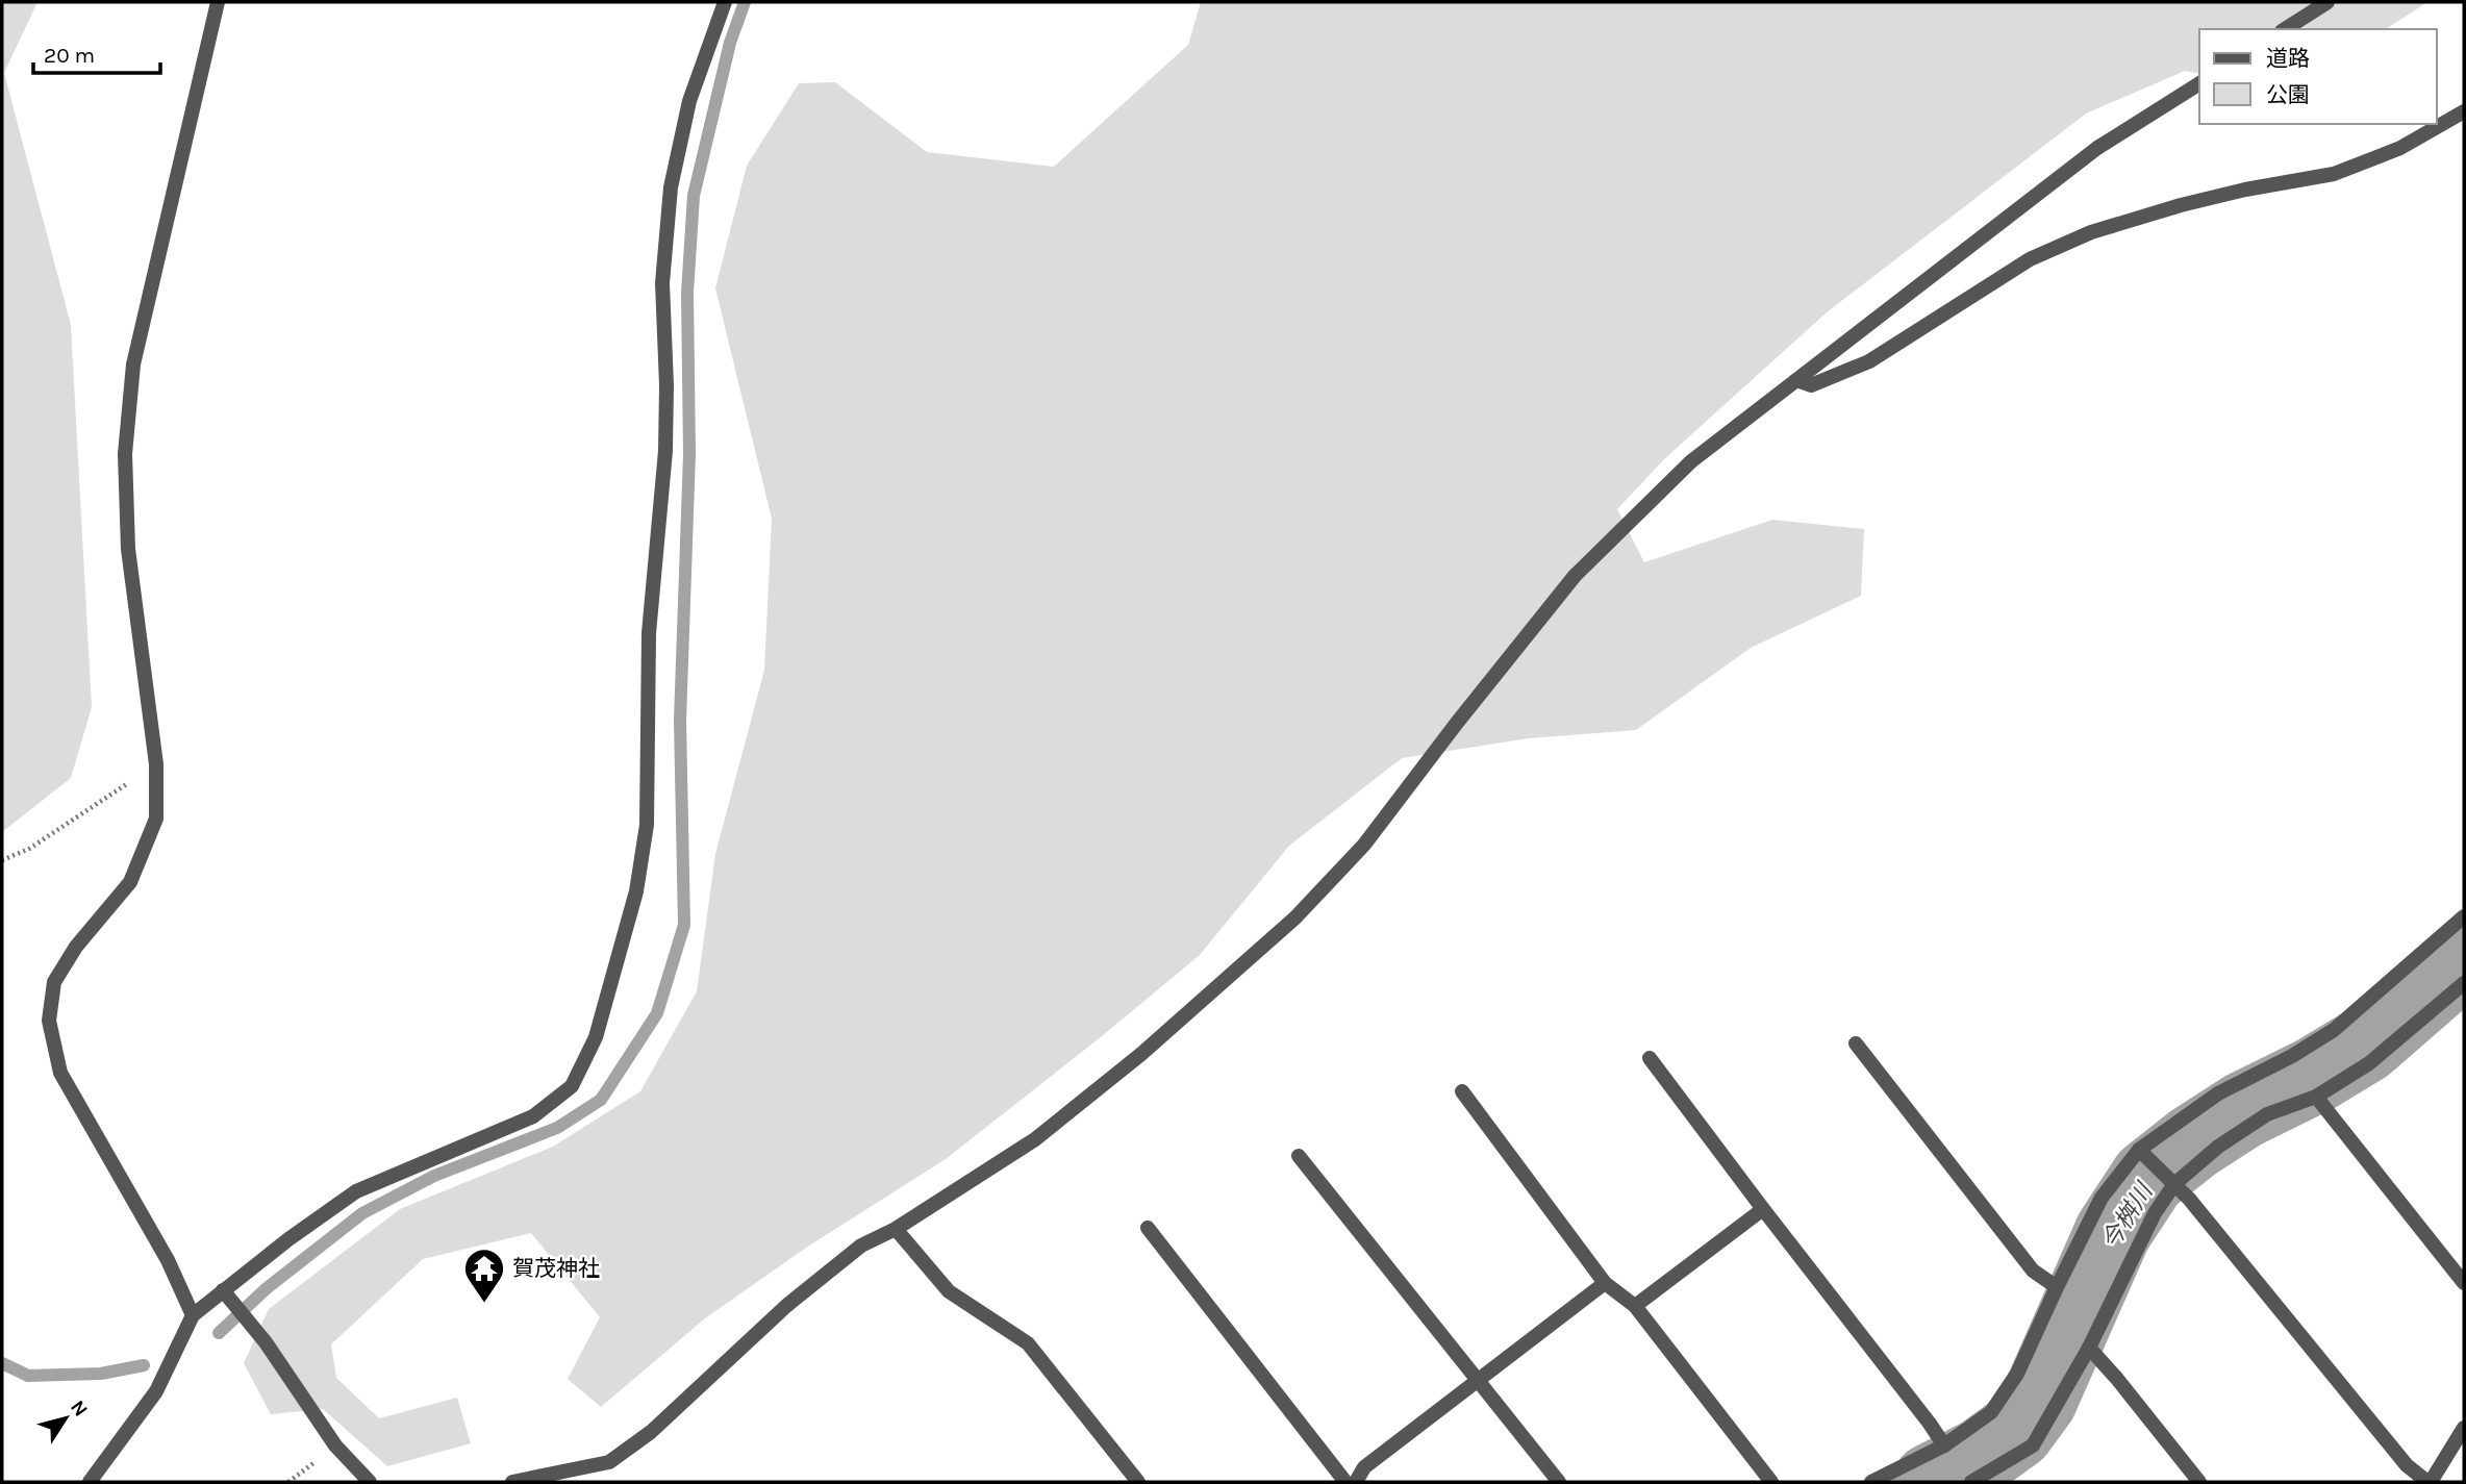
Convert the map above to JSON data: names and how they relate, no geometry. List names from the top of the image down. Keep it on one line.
{"water":["今桝川"],"places":{"temple":["賀茂神社"]},"legend":["道路","公園"],"scale_bar":"20 m","north":"top right"}
